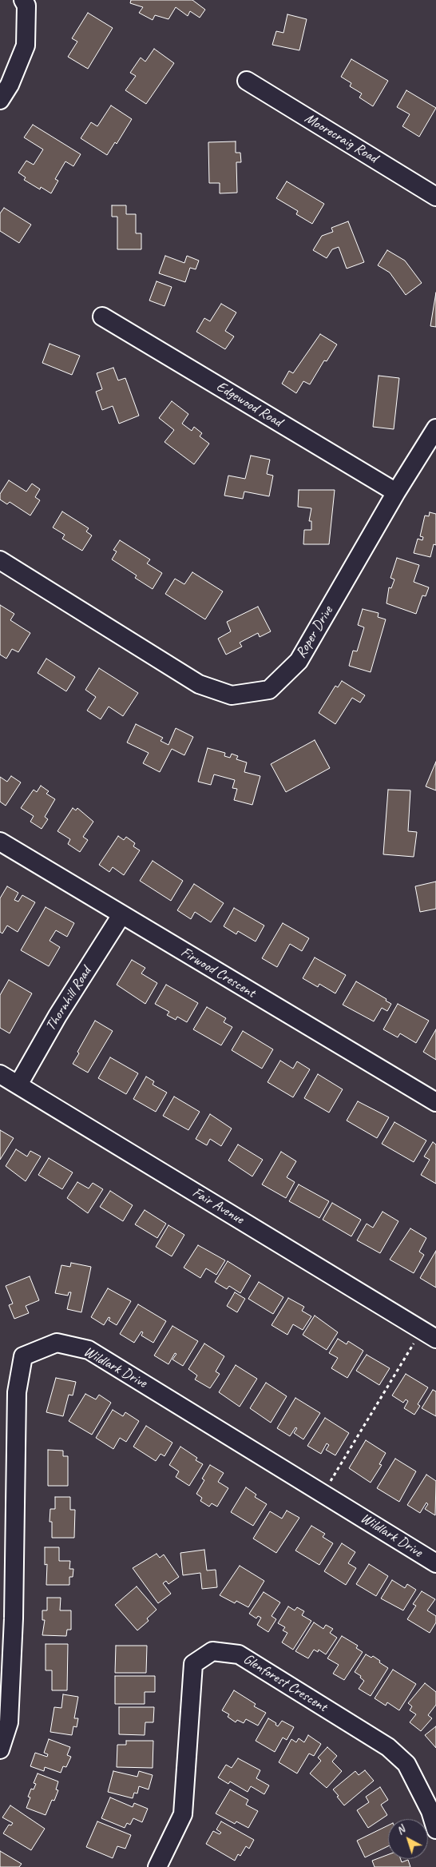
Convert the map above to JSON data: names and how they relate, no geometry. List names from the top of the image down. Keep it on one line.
{"streets":{"street":["Moorecraig Road","Edgewood Road","Roper Drive","Firwood Crescent","Thornhill Road","Fair Avenue","Wildlark Drive","Glenforest Crescent"]},"crossings":[["Edgewood Road","Roper Drive"],["Firwood Crescent","Thornhill Road"],["Thornhill Road","Fair Avenue"]],"north":"top left"}
